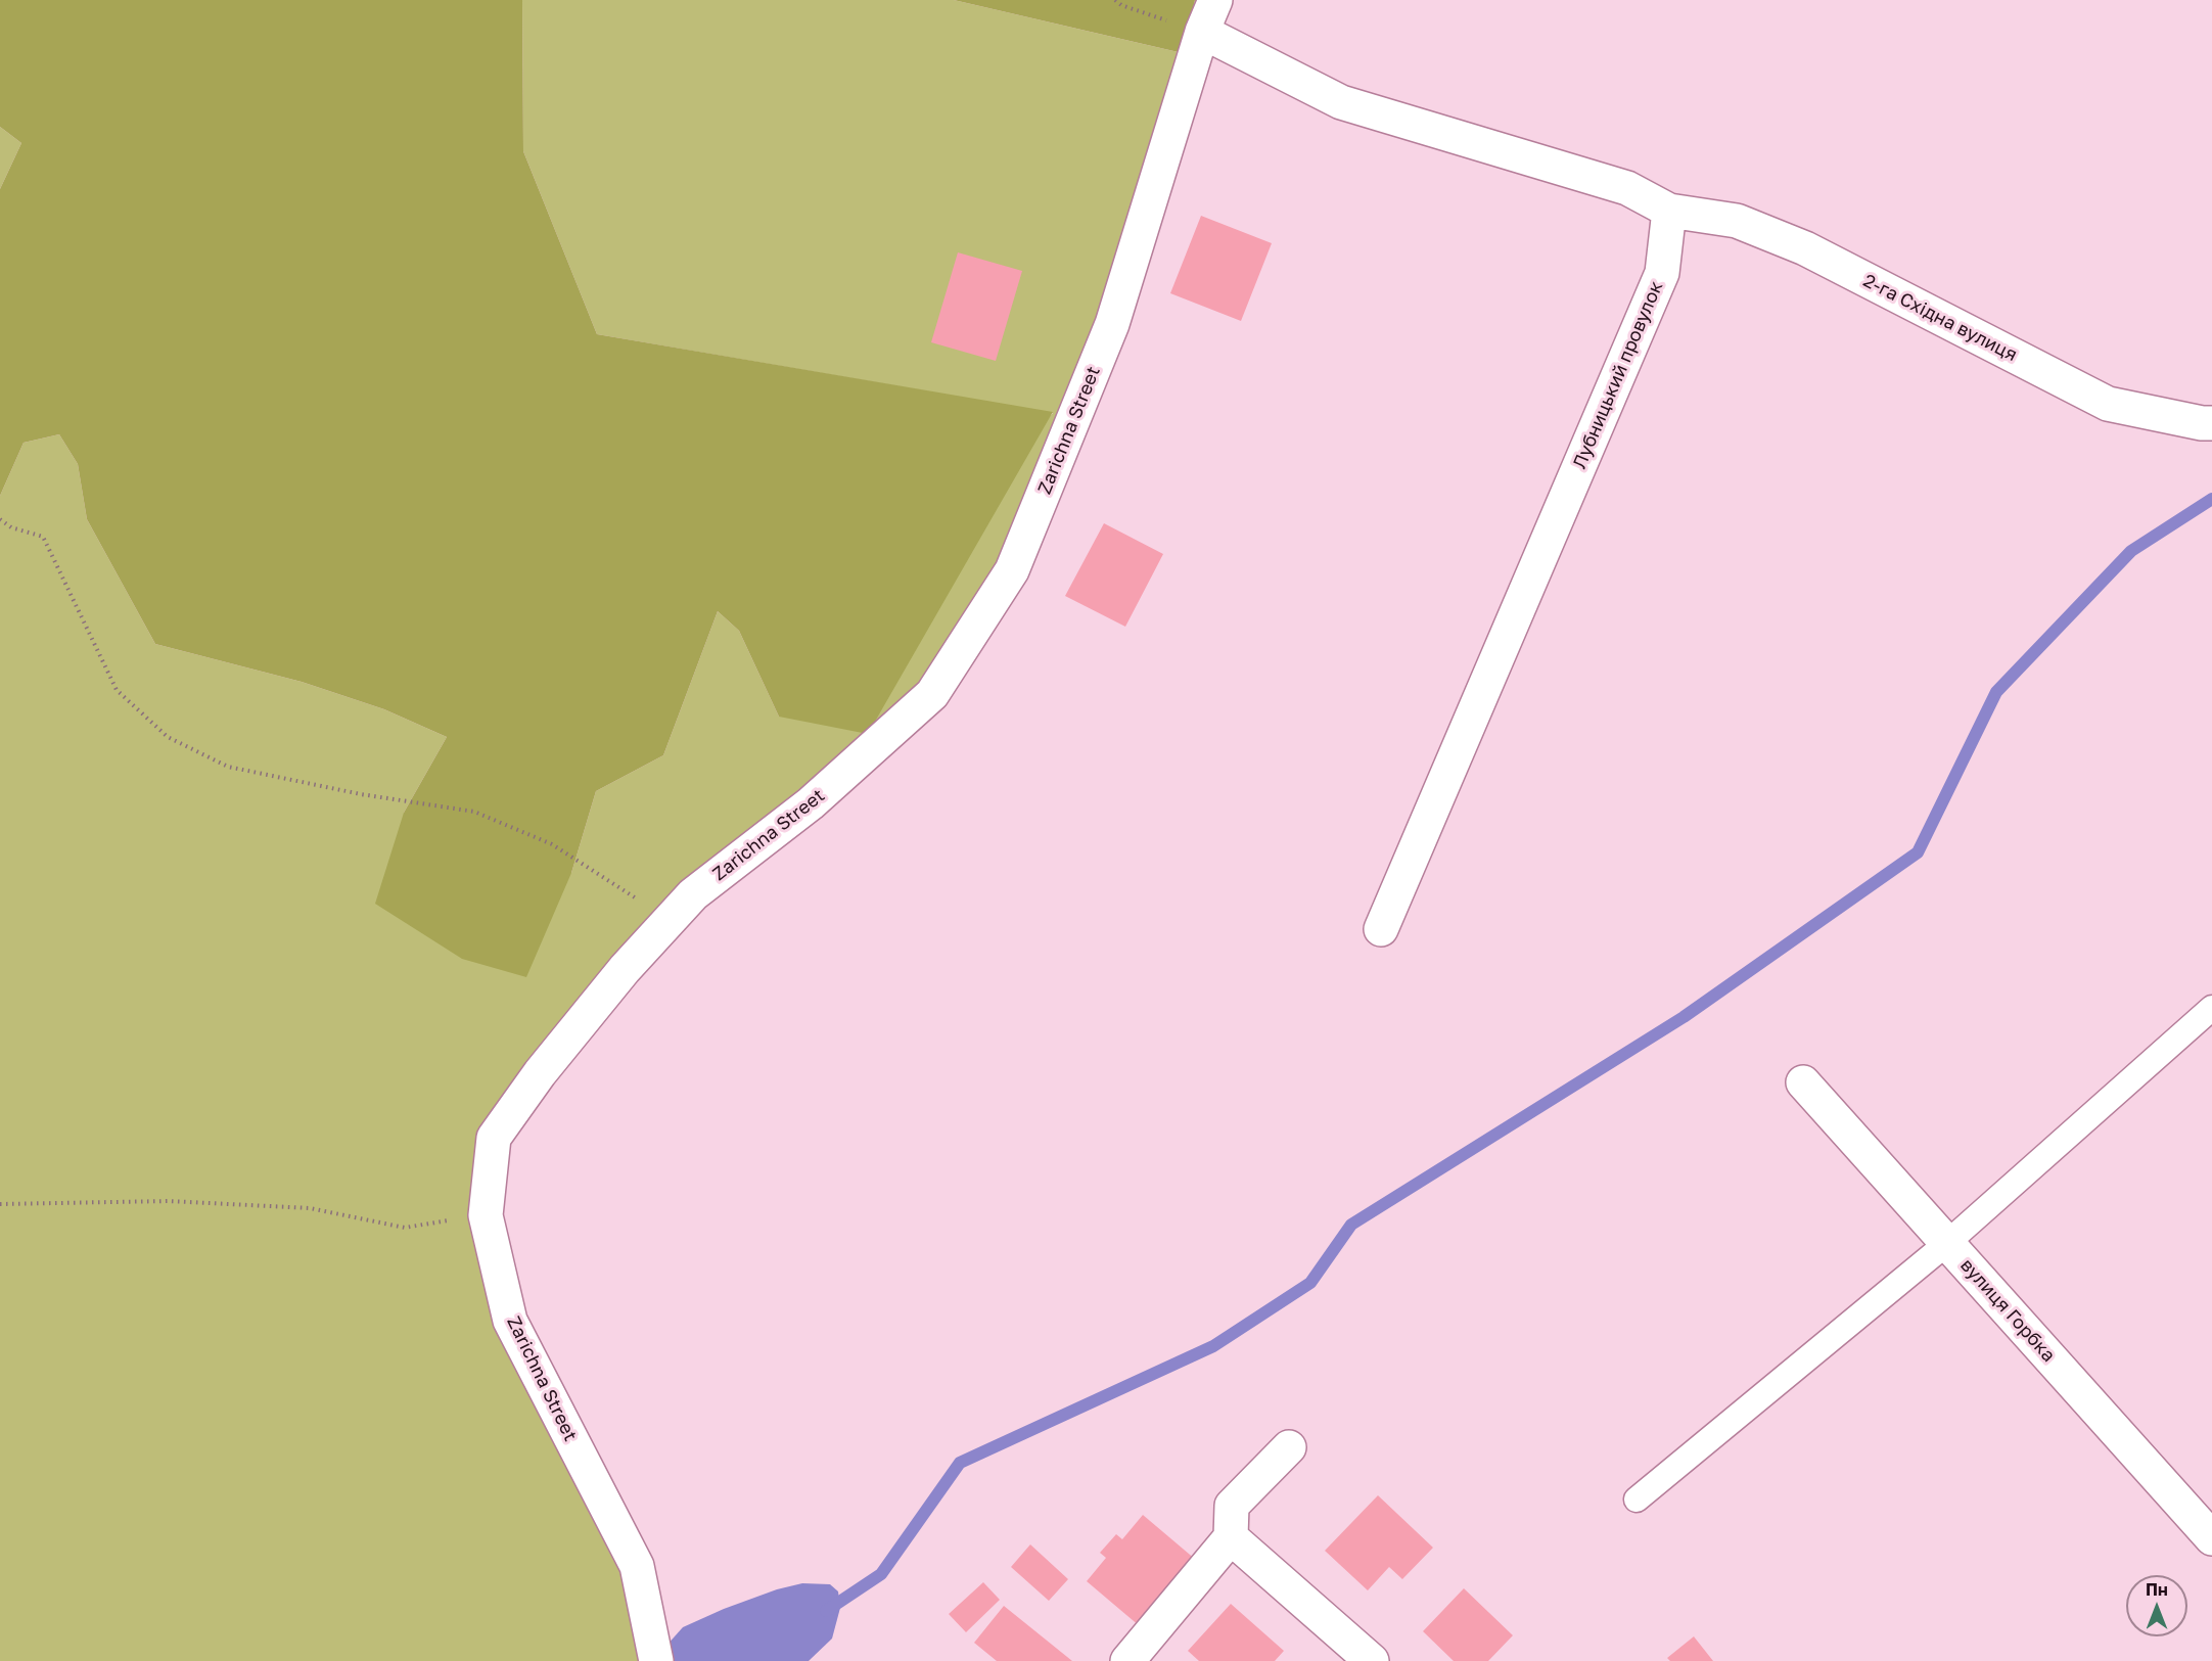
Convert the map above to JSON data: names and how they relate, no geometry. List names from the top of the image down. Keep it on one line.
{"streets":{"street":["2-га Східна вулиця","Лубницький провулок","Zarichna Street","вулиця Горбка"]},"crossings":[["2-га Східна вулиця","Лубницький провулок"]],"north":"top"}
